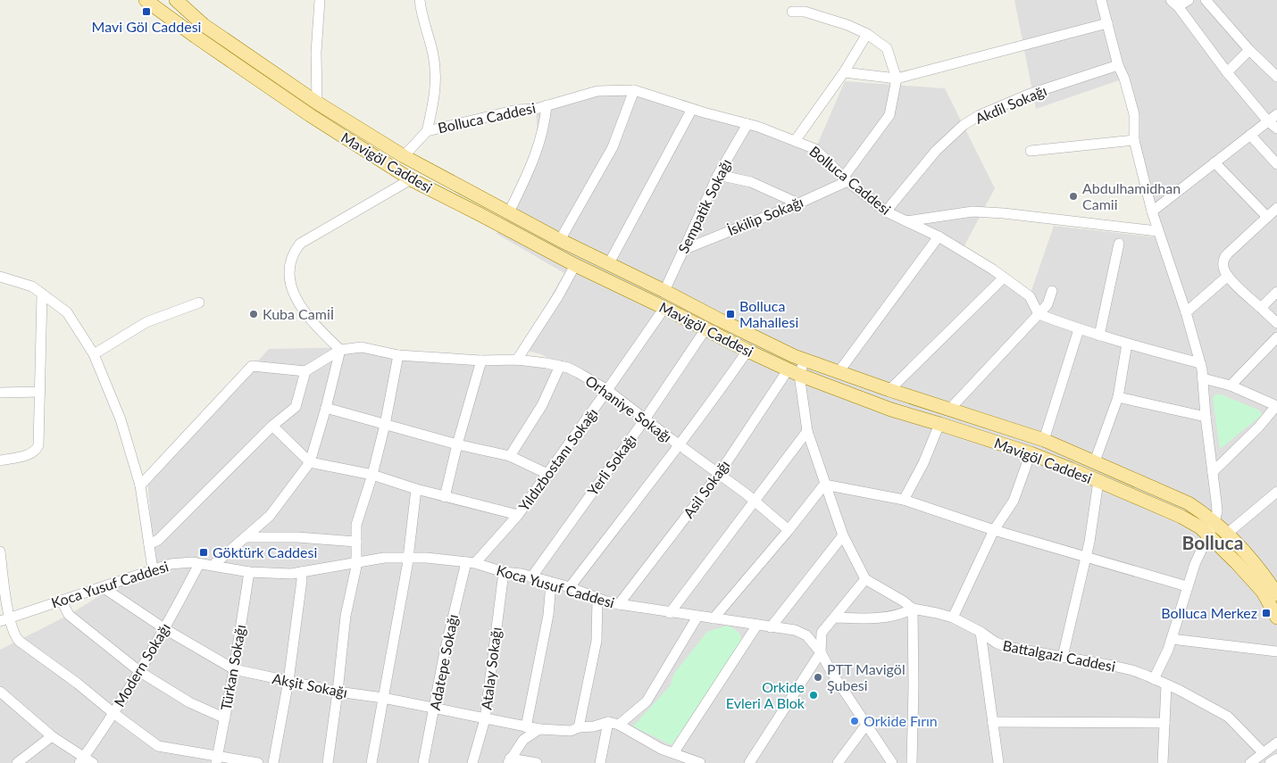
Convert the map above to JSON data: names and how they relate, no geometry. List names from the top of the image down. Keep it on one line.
{"streets":{"main road":["Mavigöl Caddesi"],"street":["Akdil Sokağı","Bolluca Caddesi","Sempatik Sokağı","İskilip Sokağı","Orhaniye Sokağı","Yıldızbostanı Sokağı","Yerli Sokağı","Asil Sokağı","Koca Yusuf Caddesi","Battalgazi Caddesi","Adatepe Sokağı","Modern Sokağı","Türkan Sokağı","Atalay Sokağı","Akşit Sokağı"]},"crossings":[["Akdil Sokağı","Bolluca Caddesi"],["Bolluca Caddesi","Mavigöl Caddesi"],["Bolluca Caddesi","Sempatik Sokağı"],["Bolluca Caddesi","İskilip Sokağı"],["Mavigöl Caddesi","Sempatik Sokağı"],["Mavigöl Caddesi","Yıldızbostanı Sokağı"],["Mavigöl Caddesi","Yerli Sokağı"],["Mavigöl Caddesi","Asil Sokağı"],["Sempatik Sokağı","İskilip Sokağı"],["Orhaniye Sokağı","Yıldızbostanı Sokağı"],["Orhaniye Sokağı","Yerli Sokağı"],["Orhaniye Sokağı","Asil Sokağı"],["Yıldızbostanı Sokağı","Koca Yusuf Caddesi"],["Yıldızbostanı Sokağı","Adatepe Sokağı"],["Yerli Sokağı","Koca Yusuf Caddesi"],["Asil Sokağı","Koca Yusuf Caddesi"],["Koca Yusuf Caddesi","Adatepe Sokağı"],["Koca Yusuf Caddesi","Modern Sokağı"],["Koca Yusuf Caddesi","Türkan Sokağı"],["Koca Yusuf Caddesi","Atalay Sokağı"],["Koca Yusuf Caddesi","Akşit Sokağı"],["Adatepe Sokağı","Akşit Sokağı"],["Modern Sokağı","Akşit Sokağı"],["Türkan Sokağı","Akşit Sokağı"],["Atalay Sokağı","Akşit Sokağı"]],"districts":["Bolluca"],"places":{"transit":["Mavi Göl Caddesi","Bolluca Mahallesi","Göktürk Caddesi","Bolluca Merkez"],"other":["Abdulhamidhan Camii","Kuba Camiİ","PTT Mavigöl Şubesi","Orkide Evleri A Blok","Orkide Fırın"]}}
